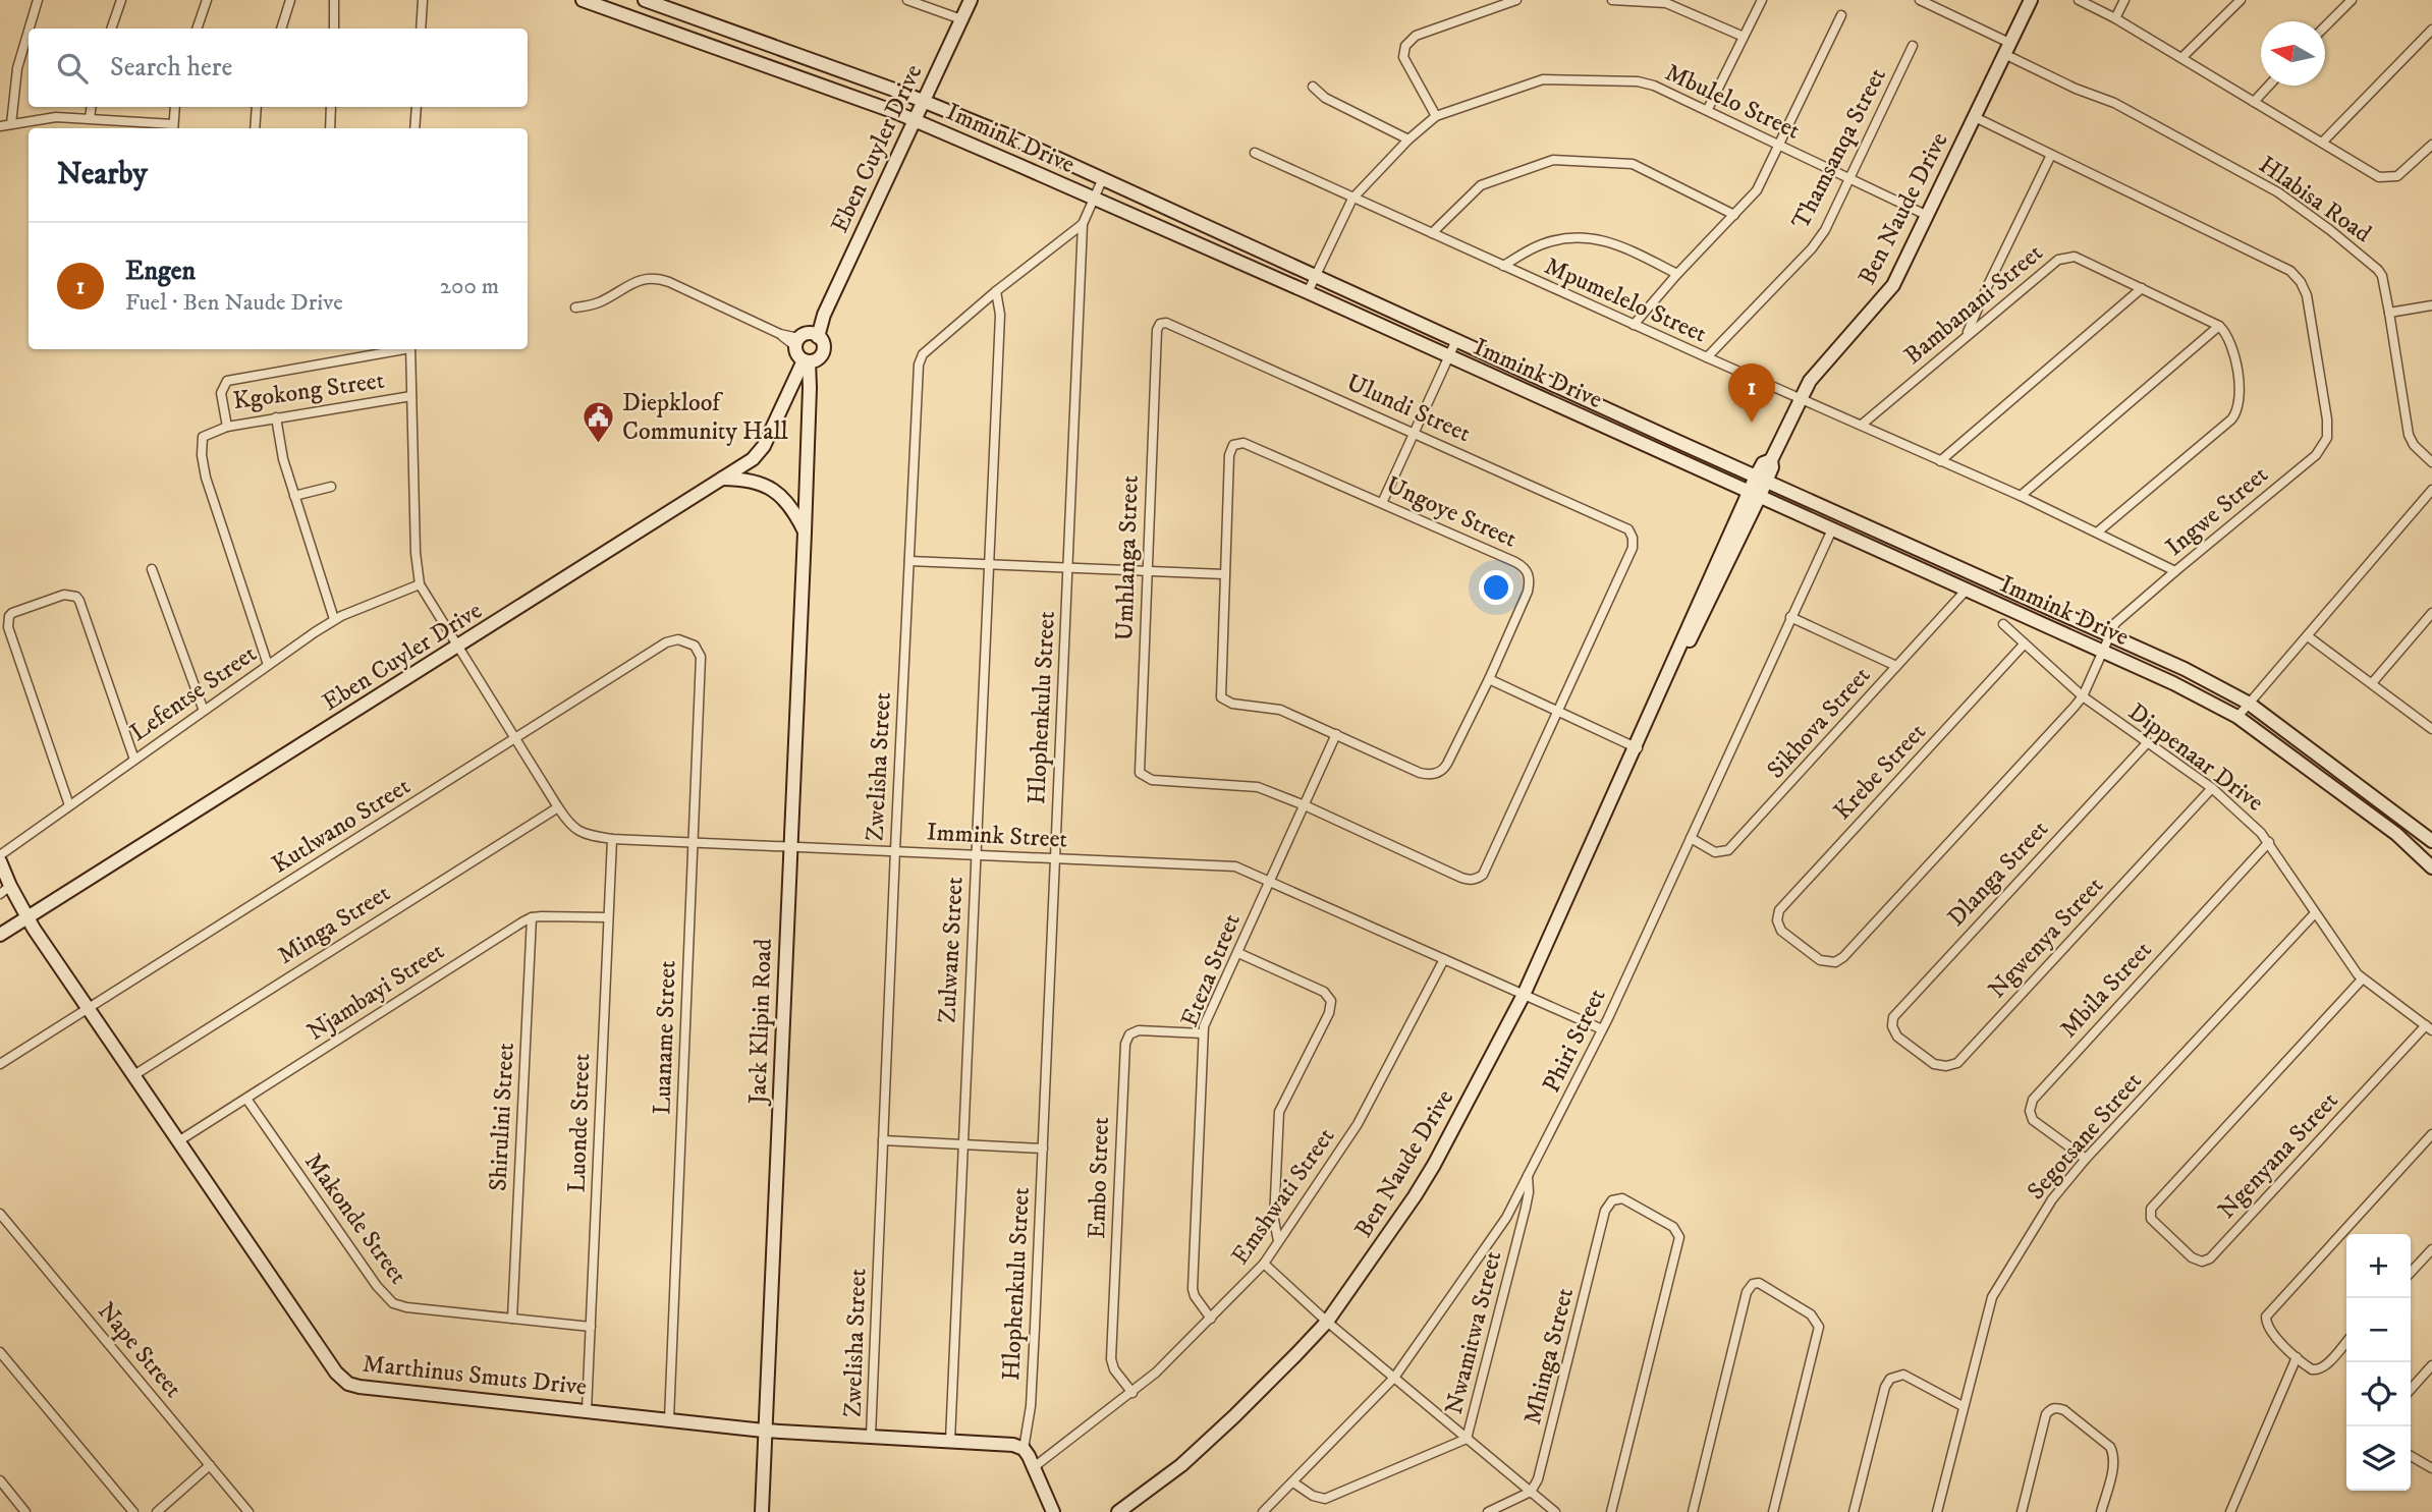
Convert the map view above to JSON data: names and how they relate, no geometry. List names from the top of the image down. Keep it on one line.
{"streets":{"main road":["Immink Drive","Eben Cuyler Drive","Ben Naude Drive","Jack Klipin Road","Marthinus Smuts Drive"],"street":["Mbulelo Street","Thamsanqa Street","Hlabisa Road","Mpumelelo Street","Bambanani Street","Kgokong Street","Ulundi Street","Ingwe Street","Ungoye Street","Umhlanga Street","Lefentse Street","Hlophenkulu Street","Sikhova Street","Dippenaar Drive","Zwelisha Street","Krebe Street","Kutlwano Street","Immink Street","Dlanga Street","Minga Street","Ngwenya Street","Zulwane Street","Eteza Street","Mbila Street","Njambayi Street","Luaname Street","Phiri Street","Shirulini Street","Luonde Street","Segotsane Street","Ngenyana Street","Embo Street","Emshwati Street","Makonde Street","Nwamitwa Street","Nape Street","Mhinga Street"]},"crossings":[["Mbulelo Street","Immink Drive"],["Mbulelo Street","Thamsanqa Street"],["Mbulelo Street","Ben Naude Drive"],["Mbulelo Street","Mpumelelo Street"],["Immink Drive","Eben Cuyler Drive"],["Immink Drive","Ben Naude Drive"],["Immink Drive","Ingwe Street"],["Immink Drive","Sikhova Street"],["Immink Drive","Zwelisha Street"],["Immink Drive","Phiri Street"],["Eben Cuyler Drive","Immink Street"],["Eben Cuyler Drive","Marthinus Smuts Drive"],["Thamsanqa Street","Mpumelelo Street"],["Hlabisa Road","Ben Naude Drive"],["Ben Naude Drive","Mpumelelo Street"],["Ben Naude Drive","Ingwe Street"],["Ben Naude Drive","Immink Street"],["Mpumelelo Street","Bambanani Street"],["Mpumelelo Street","Ingwe Street"],["Ulundi Street","Umhlanga Street"],["Ingwe Street","Dippenaar Drive"],["Ingwe Street","Krebe Street"],["Ungoye Street","Eteza Street"],["Umhlanga Street","Eteza Street"],["Lefentse Street","Immink Street"],["Hlophenkulu Street","Zwelisha Street"],["Hlophenkulu Street","Immink Street"],["Hlophenkulu Street","Marthinus Smuts Drive"],["Sikhova Street","Phiri Street"],["Dippenaar Drive","Krebe Street"],["Dippenaar Drive","Dlanga Street"],["Dippenaar Drive","Ngwenya Street"],["Dippenaar Drive","Mbila Street"],["Dippenaar Drive","Segotsane Street"],["Dippenaar Drive","Ngenyana Street"],["Zwelisha Street","Immink Street"],["Zwelisha Street","Zulwane Street"],["Zwelisha Street","Marthinus Smuts Drive"],["Kutlwano Street","Immink Street"],["Kutlwano Street","Luaname Street"],["Kutlwano Street","Marthinus Smuts Drive"],["Immink Street","Minga Street"],["Immink Street","Zulwane Street"],["Immink Street","Eteza Street"],["Immink Street","Jack Klipin Road"],["Immink Street","Luaname Street"],["Immink Street","Phiri Street"],["Immink Street","Luonde Street"],["Immink Street","Emshwati Street"],["Dlanga Street","Ngwenya Street"],["Minga Street","Marthinus Smuts Drive"],["Zulwane Street","Marthinus Smuts Drive"],["Eteza Street","Embo Street"],["Eteza Street","Emshwati Street"],["Mbila Street","Segotsane Street"],["Njambayi Street","Shirulini Street"],["Njambayi Street","Makonde Street"],["Njambayi Street","Marthinus Smuts Drive"],["Jack Klipin Road","Marthinus Smuts Drive"],["Luaname Street","Marthinus Smuts Drive"],["Phiri Street","Nwamitwa Street"],["Shirulini Street","Makonde Street"],["Luonde Street","Makonde Street"],["Luonde Street","Marthinus Smuts Drive"],["Embo Street","Emshwati Street"]],"places":{"public building":["Diepkloof Community Hall"]},"north":"left","page":{"search":"Search here","heading":"Nearby","list":[{"mark":"1","name":"Engen","note":"Fuel · Ben Naude Drive","value":"200 m"}],"pins":"1","map_buttons":["+","−"]}}
